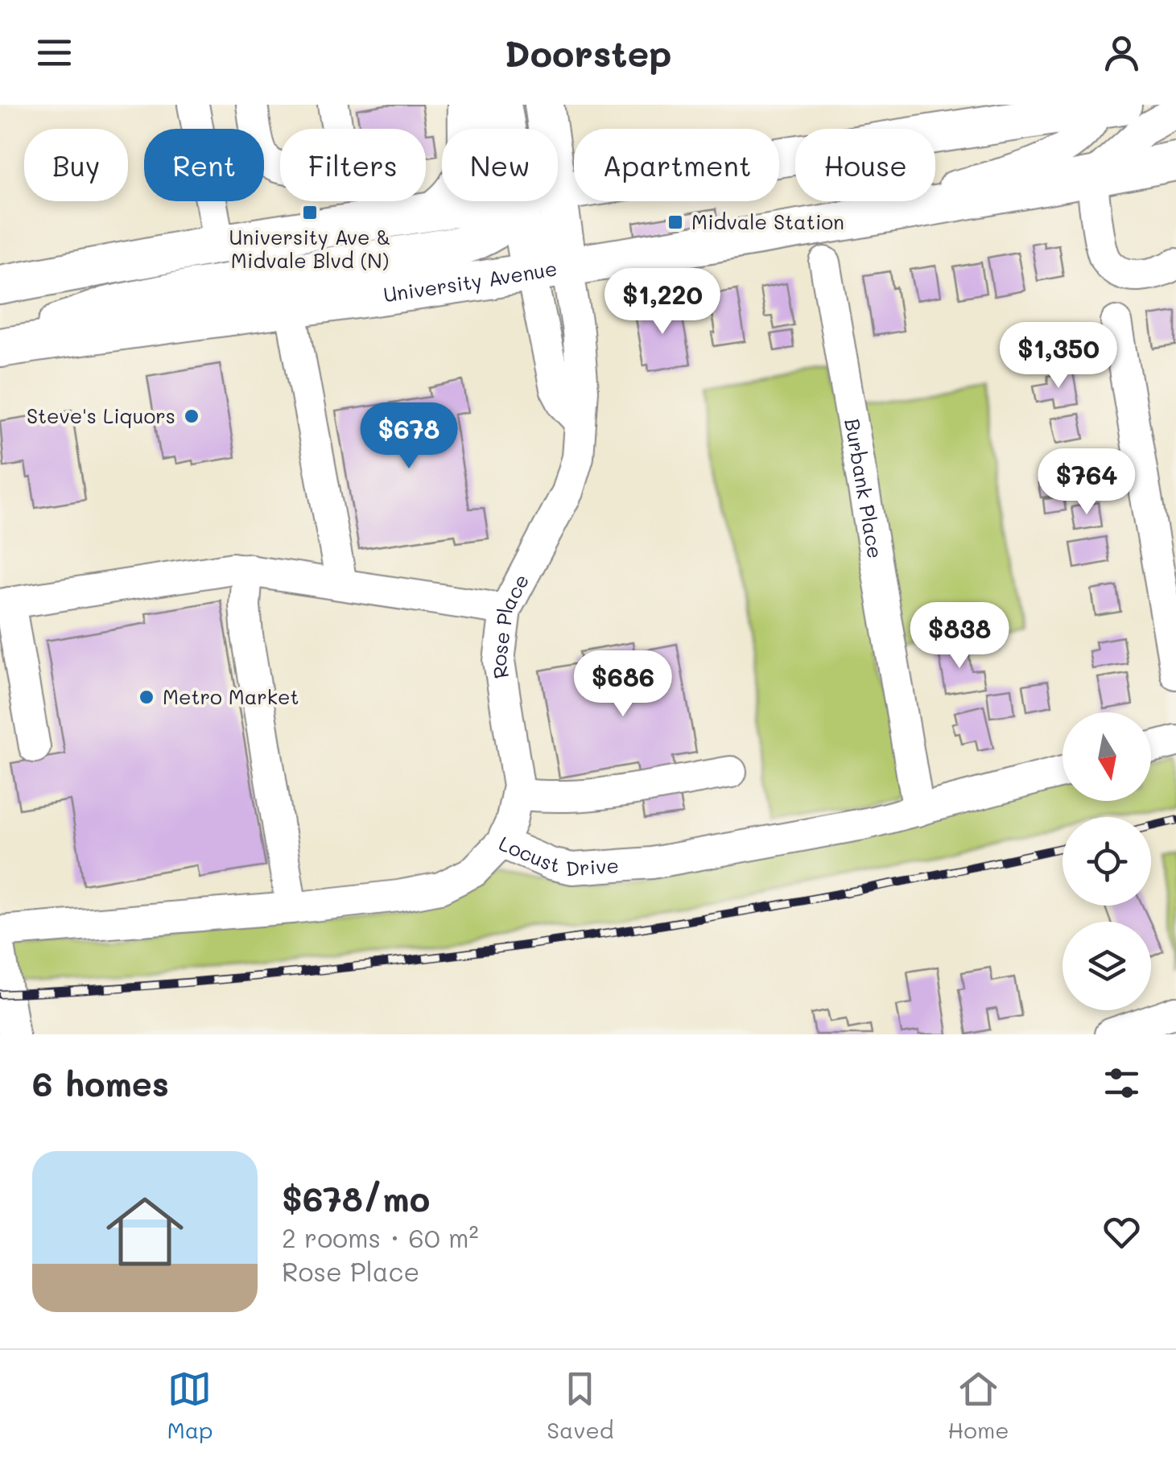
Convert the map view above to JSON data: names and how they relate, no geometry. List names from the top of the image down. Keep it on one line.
{"streets":{"main road":["University Avenue"],"street":["Burbank Place","Rose Place","Locust Drive"]},"crossings":[["University Avenue","Rose Place"],["Burbank Place","Locust Drive"],["Rose Place","Locust Drive"]],"places":{"transit":["University Ave & Midvale Blvd (N)","Midvale Station"],"other":["Steve's Liquors","Metro Market"]},"north":"bottom","page":{"header":"Doorstep","chip":["Buy","Rent","Filters","New","Apartment","House"],"price":["$1,220","$1,350","$678","$764","$838","$686"],"heading":"6 homes","list":[{"name":"$678/mo","note":"2 rooms · 60 m² · Rose Place"}],"tabs":["Map","Saved","Home"]}}
